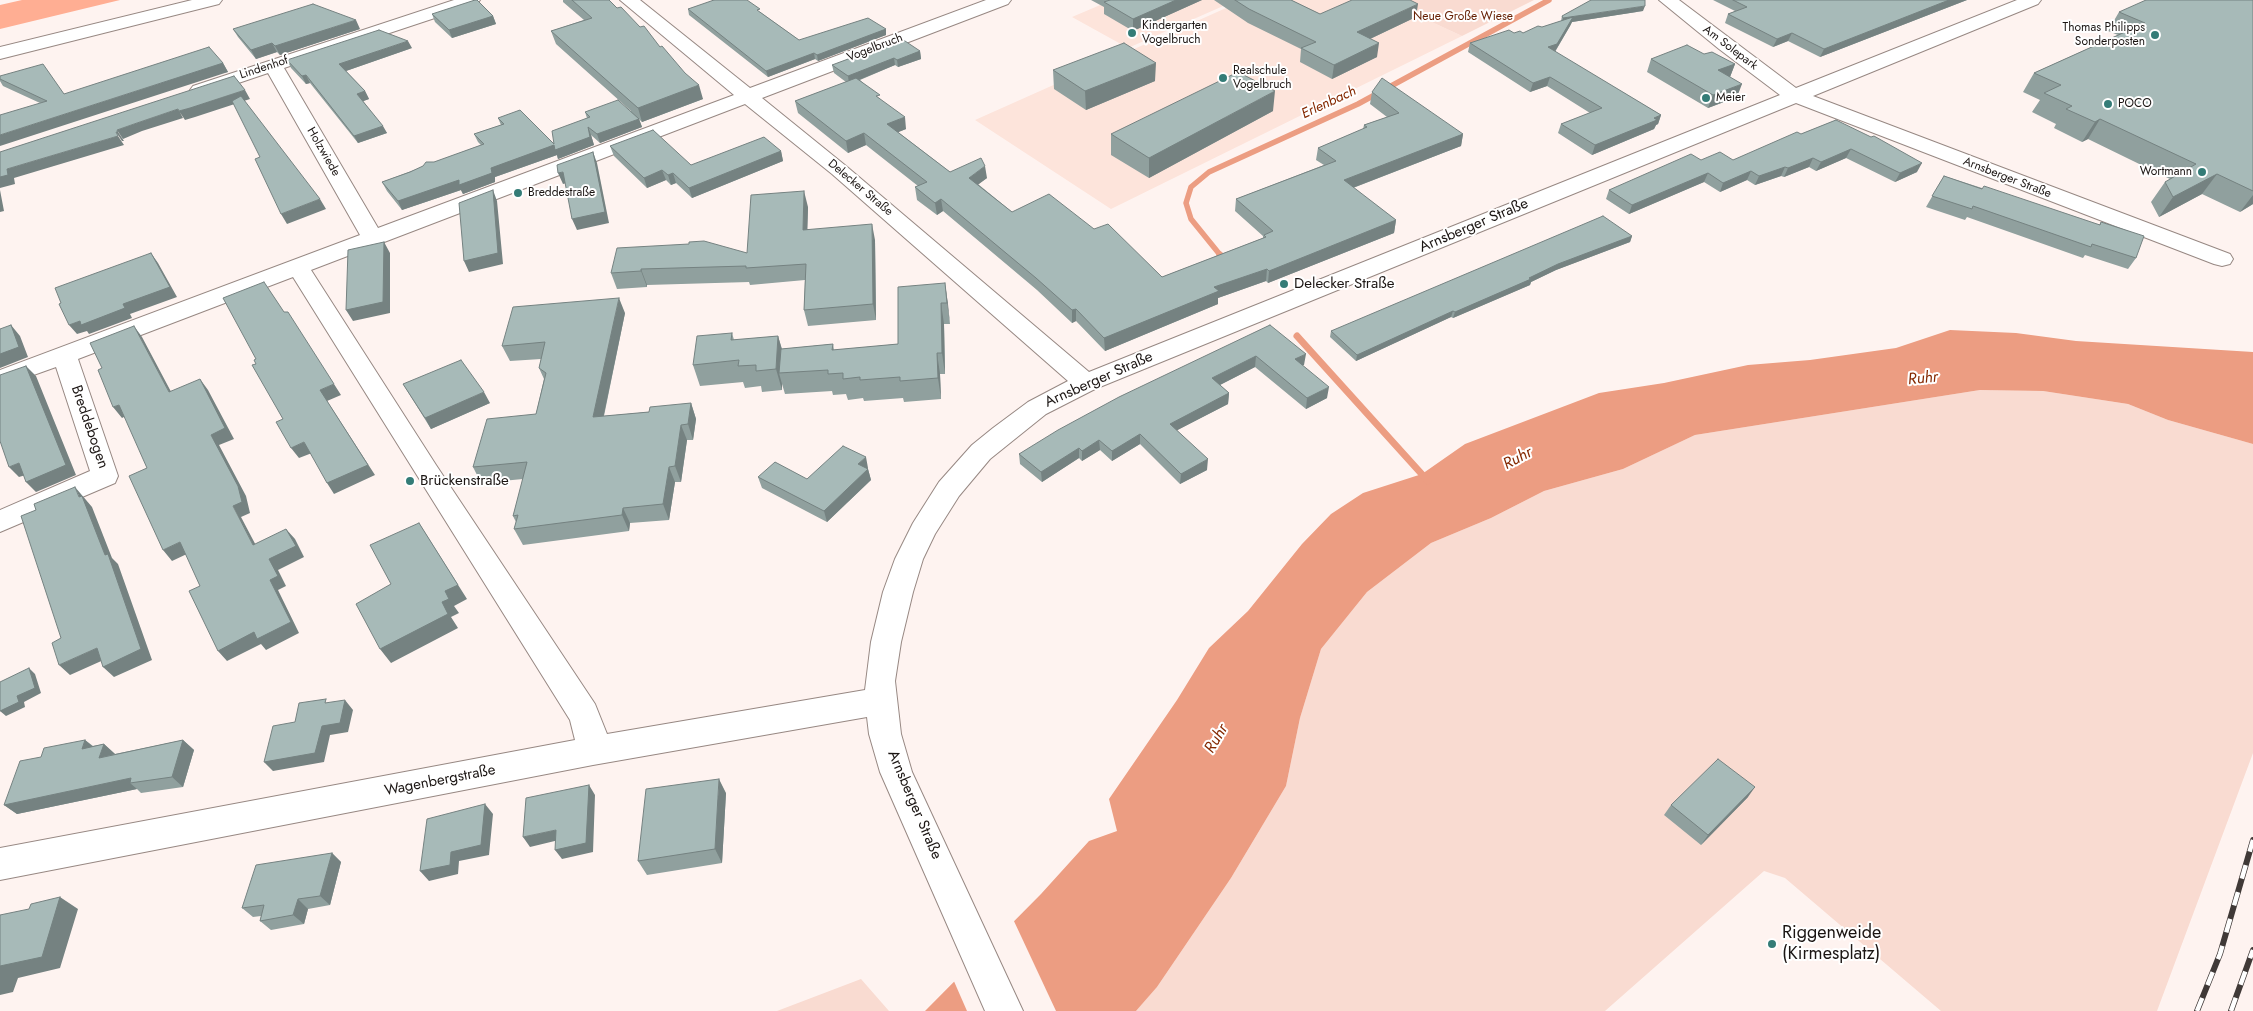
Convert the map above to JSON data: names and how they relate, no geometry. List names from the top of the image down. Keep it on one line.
{"streets":{"main road":["Vogelbruch","Am Solepark","Lindenhof","Holzwiede","Arnsberger Straße","Delecker Straße","Breddebogen","Wagenbergstraße"]},"crossings":[["Vogelbruch","Delecker Straße"],["Am Solepark","Arnsberger Straße"],["Lindenhof","Holzwiede"],["Arnsberger Straße","Delecker Straße"],["Arnsberger Straße","Wagenbergstraße"]],"water":["Erlenbach","Ruhr"],"parks":["Neue Große Wiese"],"places":["Kindergarten Vogelbruch","Thomas Philipps Sonderposten","Realschule Vogelbruch","Meier","POCO","Wortmann","Breddestraße","Delecker Straße","Brückenstraße","Riggenweide (Kirmesplatz)"]}
